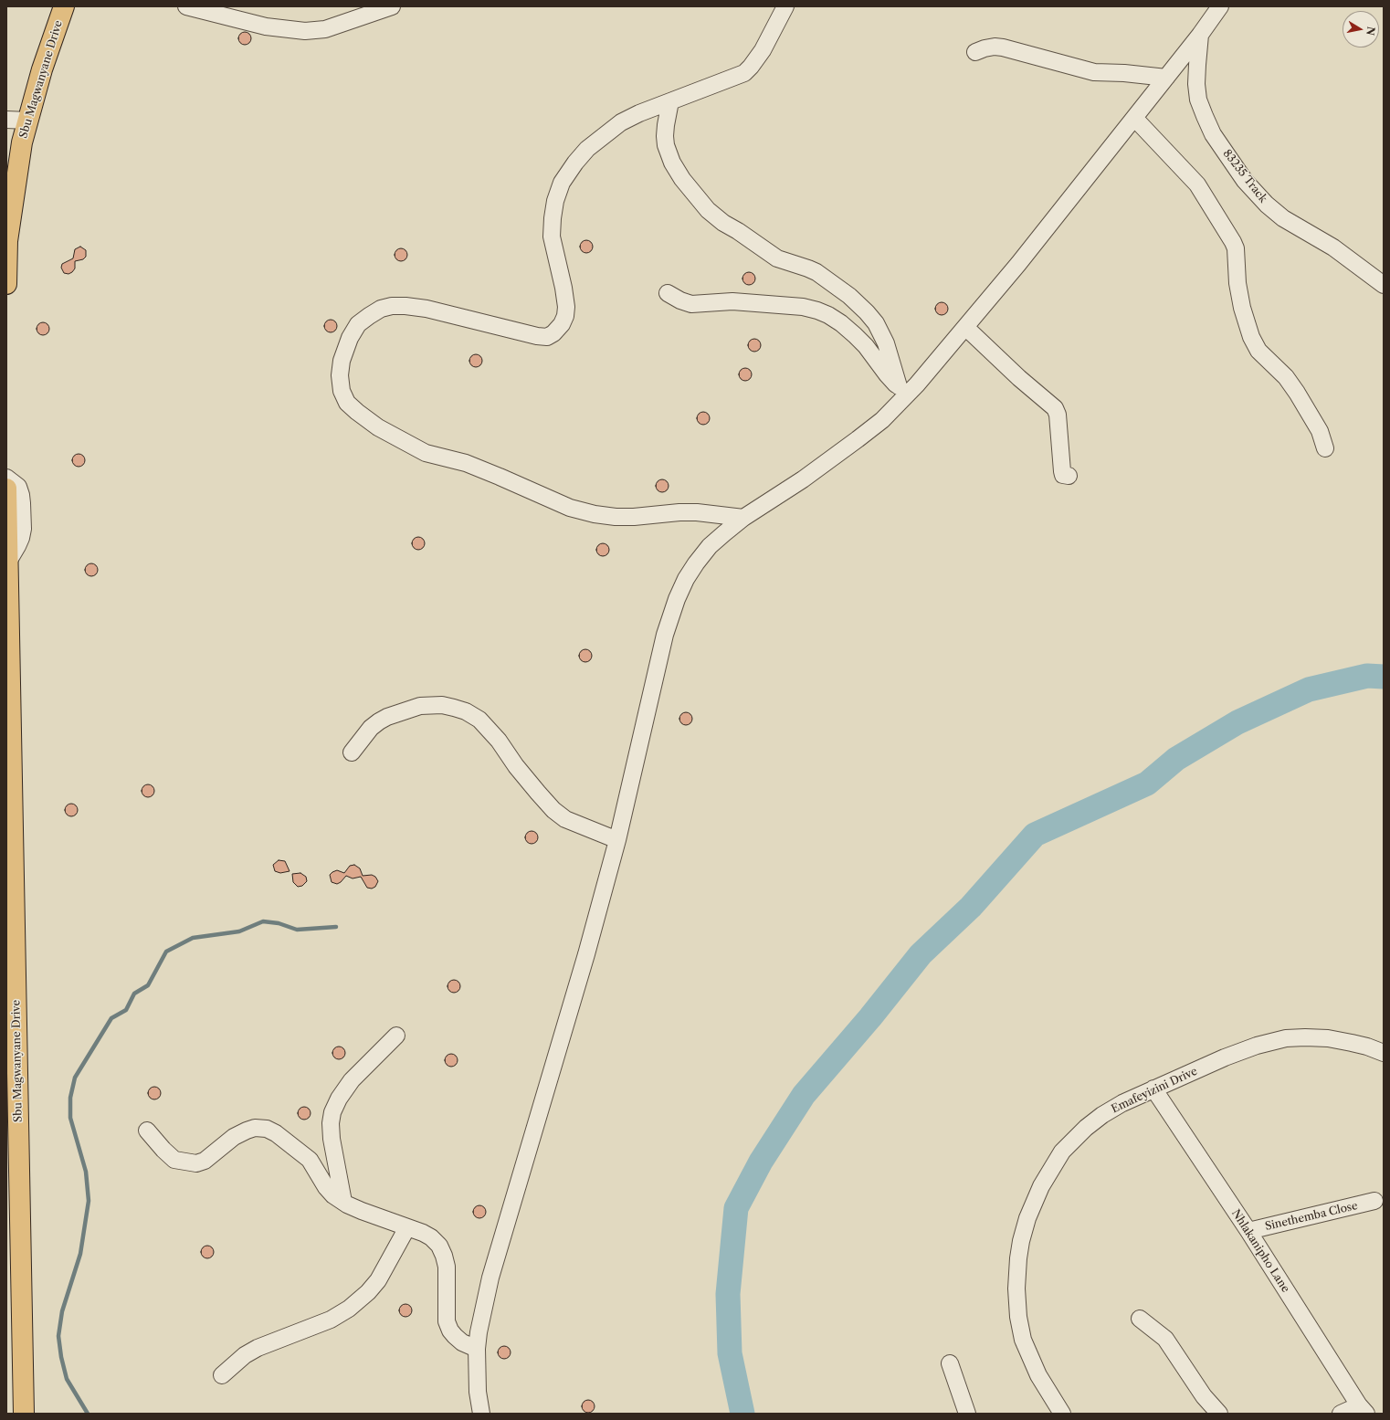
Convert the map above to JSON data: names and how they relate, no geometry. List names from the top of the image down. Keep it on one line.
{"streets":{"main road":["Sbu Magwanyane Drive"],"street":["83235 Track","Emafeyizini Drive","Sinethemba Close","Nhlakanipho Lane"]},"crossings":[["Emafeyizini Drive","Nhlakanipho Lane"],["Sinethemba Close","Nhlakanipho Lane"]],"north":"right"}
